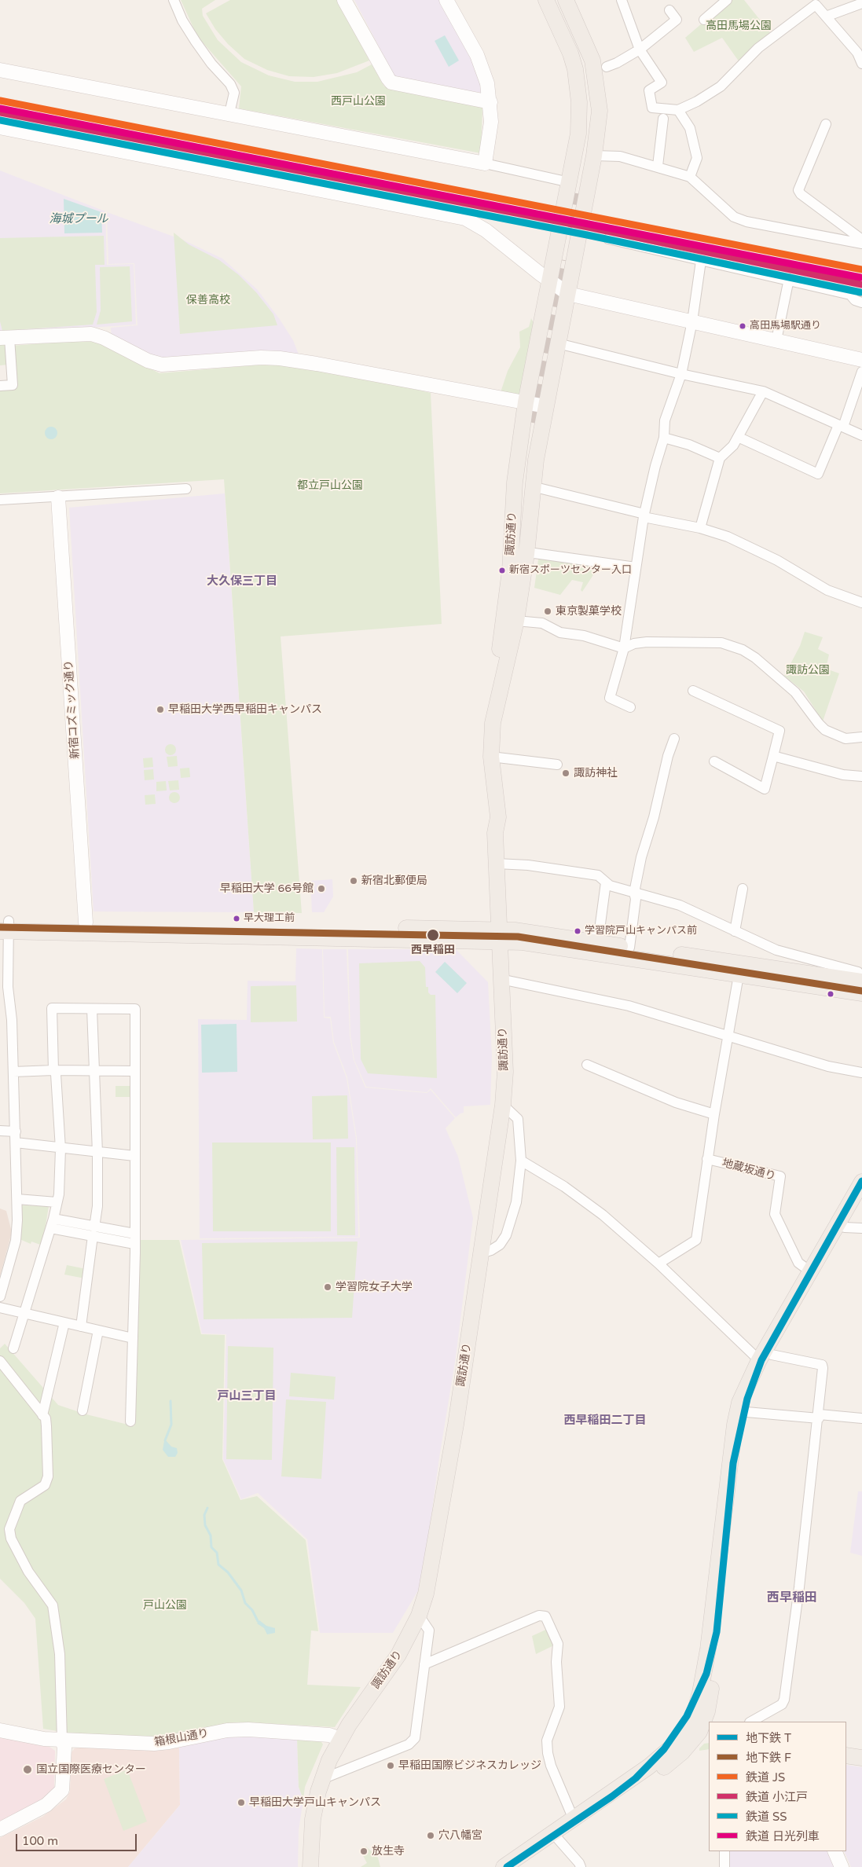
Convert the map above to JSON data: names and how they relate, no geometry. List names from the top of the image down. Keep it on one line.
{"streets":{"main road":["諏訪通り"],"street":["新宿コズミック通り","地蔵坂通り","箱根山通り"]},"crossings":[["諏訪通り","箱根山通り"]],"districts":["大久保三丁目","戸山三丁目","西早稲田二丁目","西早稲田"],"water":["海城プール"],"parks":["高田馬場公園","西戸山公園","保善高校","都立戸山公園","諏訪公園","戸山公園"],"places":["高田馬場駅通り","新宿スポーツセンター入口","東京製菓学校","早稲田大学西早稲田キャンパス","諏訪神社","新宿北郵便局","早稲田大学 66号館","早大理工前","学習院戸山キャンパス前","西早稲田","学習院女子大学","早稲田国際ビジネスカレッジ","国立国際医療センター","早稲田大学戸山キャンパス","穴八幡宮","放生寺"],"lines":["rail line JS","rail line 日光列車","rail line 小江戸","rail line SS","metro line F","metro line T"],"legend":["地下鉄 T","地下鉄 F","鉄道 JS","鉄道 小江戸","鉄道 SS","鉄道 日光列車"],"scale_bar":"100 m"}
